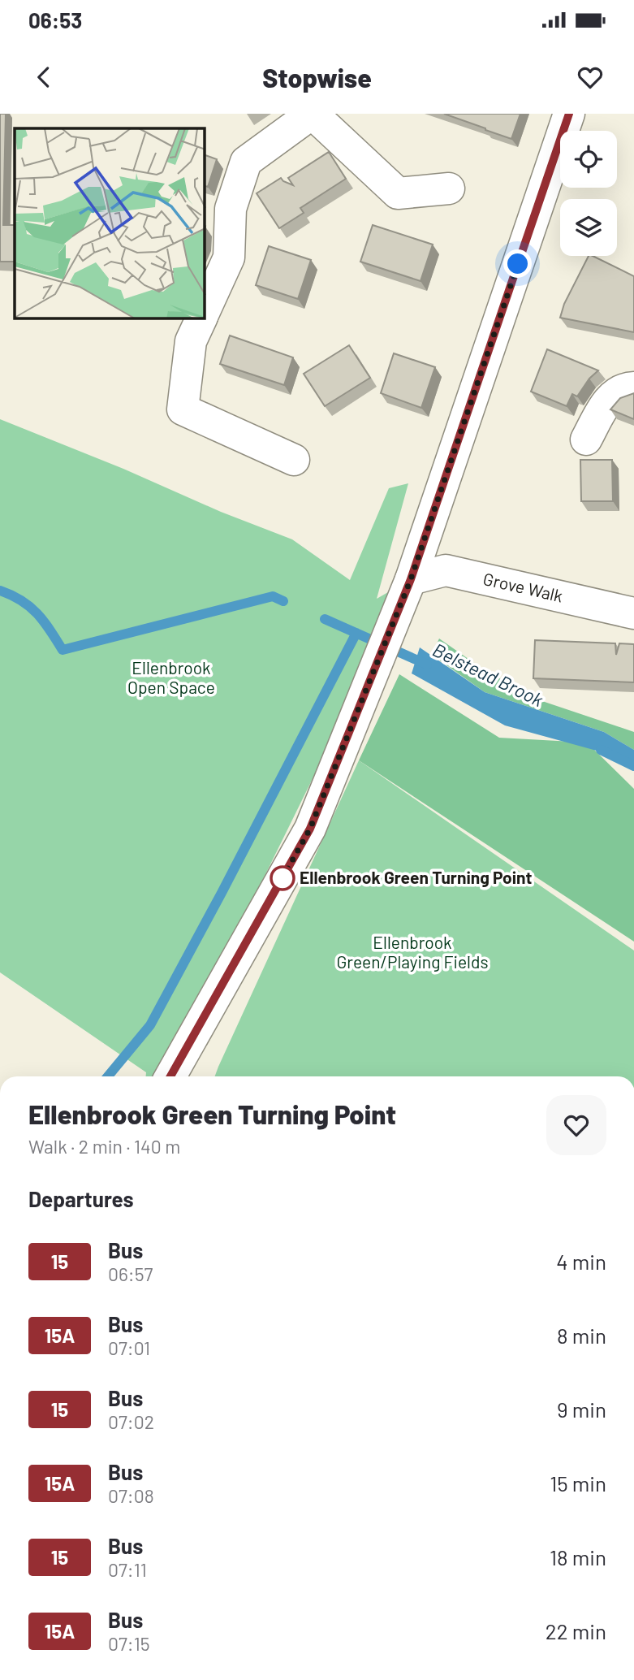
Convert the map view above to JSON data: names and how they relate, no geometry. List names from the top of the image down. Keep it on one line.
{"streets":{"street":["Grove Walk"]},"water":["Belstead Brook"],"parks":["Ellenbrook Open Space","Ellenbrook Green/Playing Fields"],"places":["Ellenbrook Green Turning Point"],"lines":["bus line 15"],"page":{"status":"06:53","header":"Stopwise","heading":[["Ellenbrook Green Turning Point","Walk · 2 min · 140 m"],"Departures"],"list":[{"mark":"15","name":"Bus","note":"06:57","value":"4 min"},{"mark":"15A","name":"Bus","note":"07:01","value":"8 min"},{"mark":"15","name":"Bus","note":"07:02","value":"9 min"},{"mark":"15A","name":"Bus","note":"07:08","value":"15 min"},{"mark":"15","name":"Bus","note":"07:11","value":"18 min"},{"mark":"15A","name":"Bus","note":"07:15","value":"22 min"}]}}
